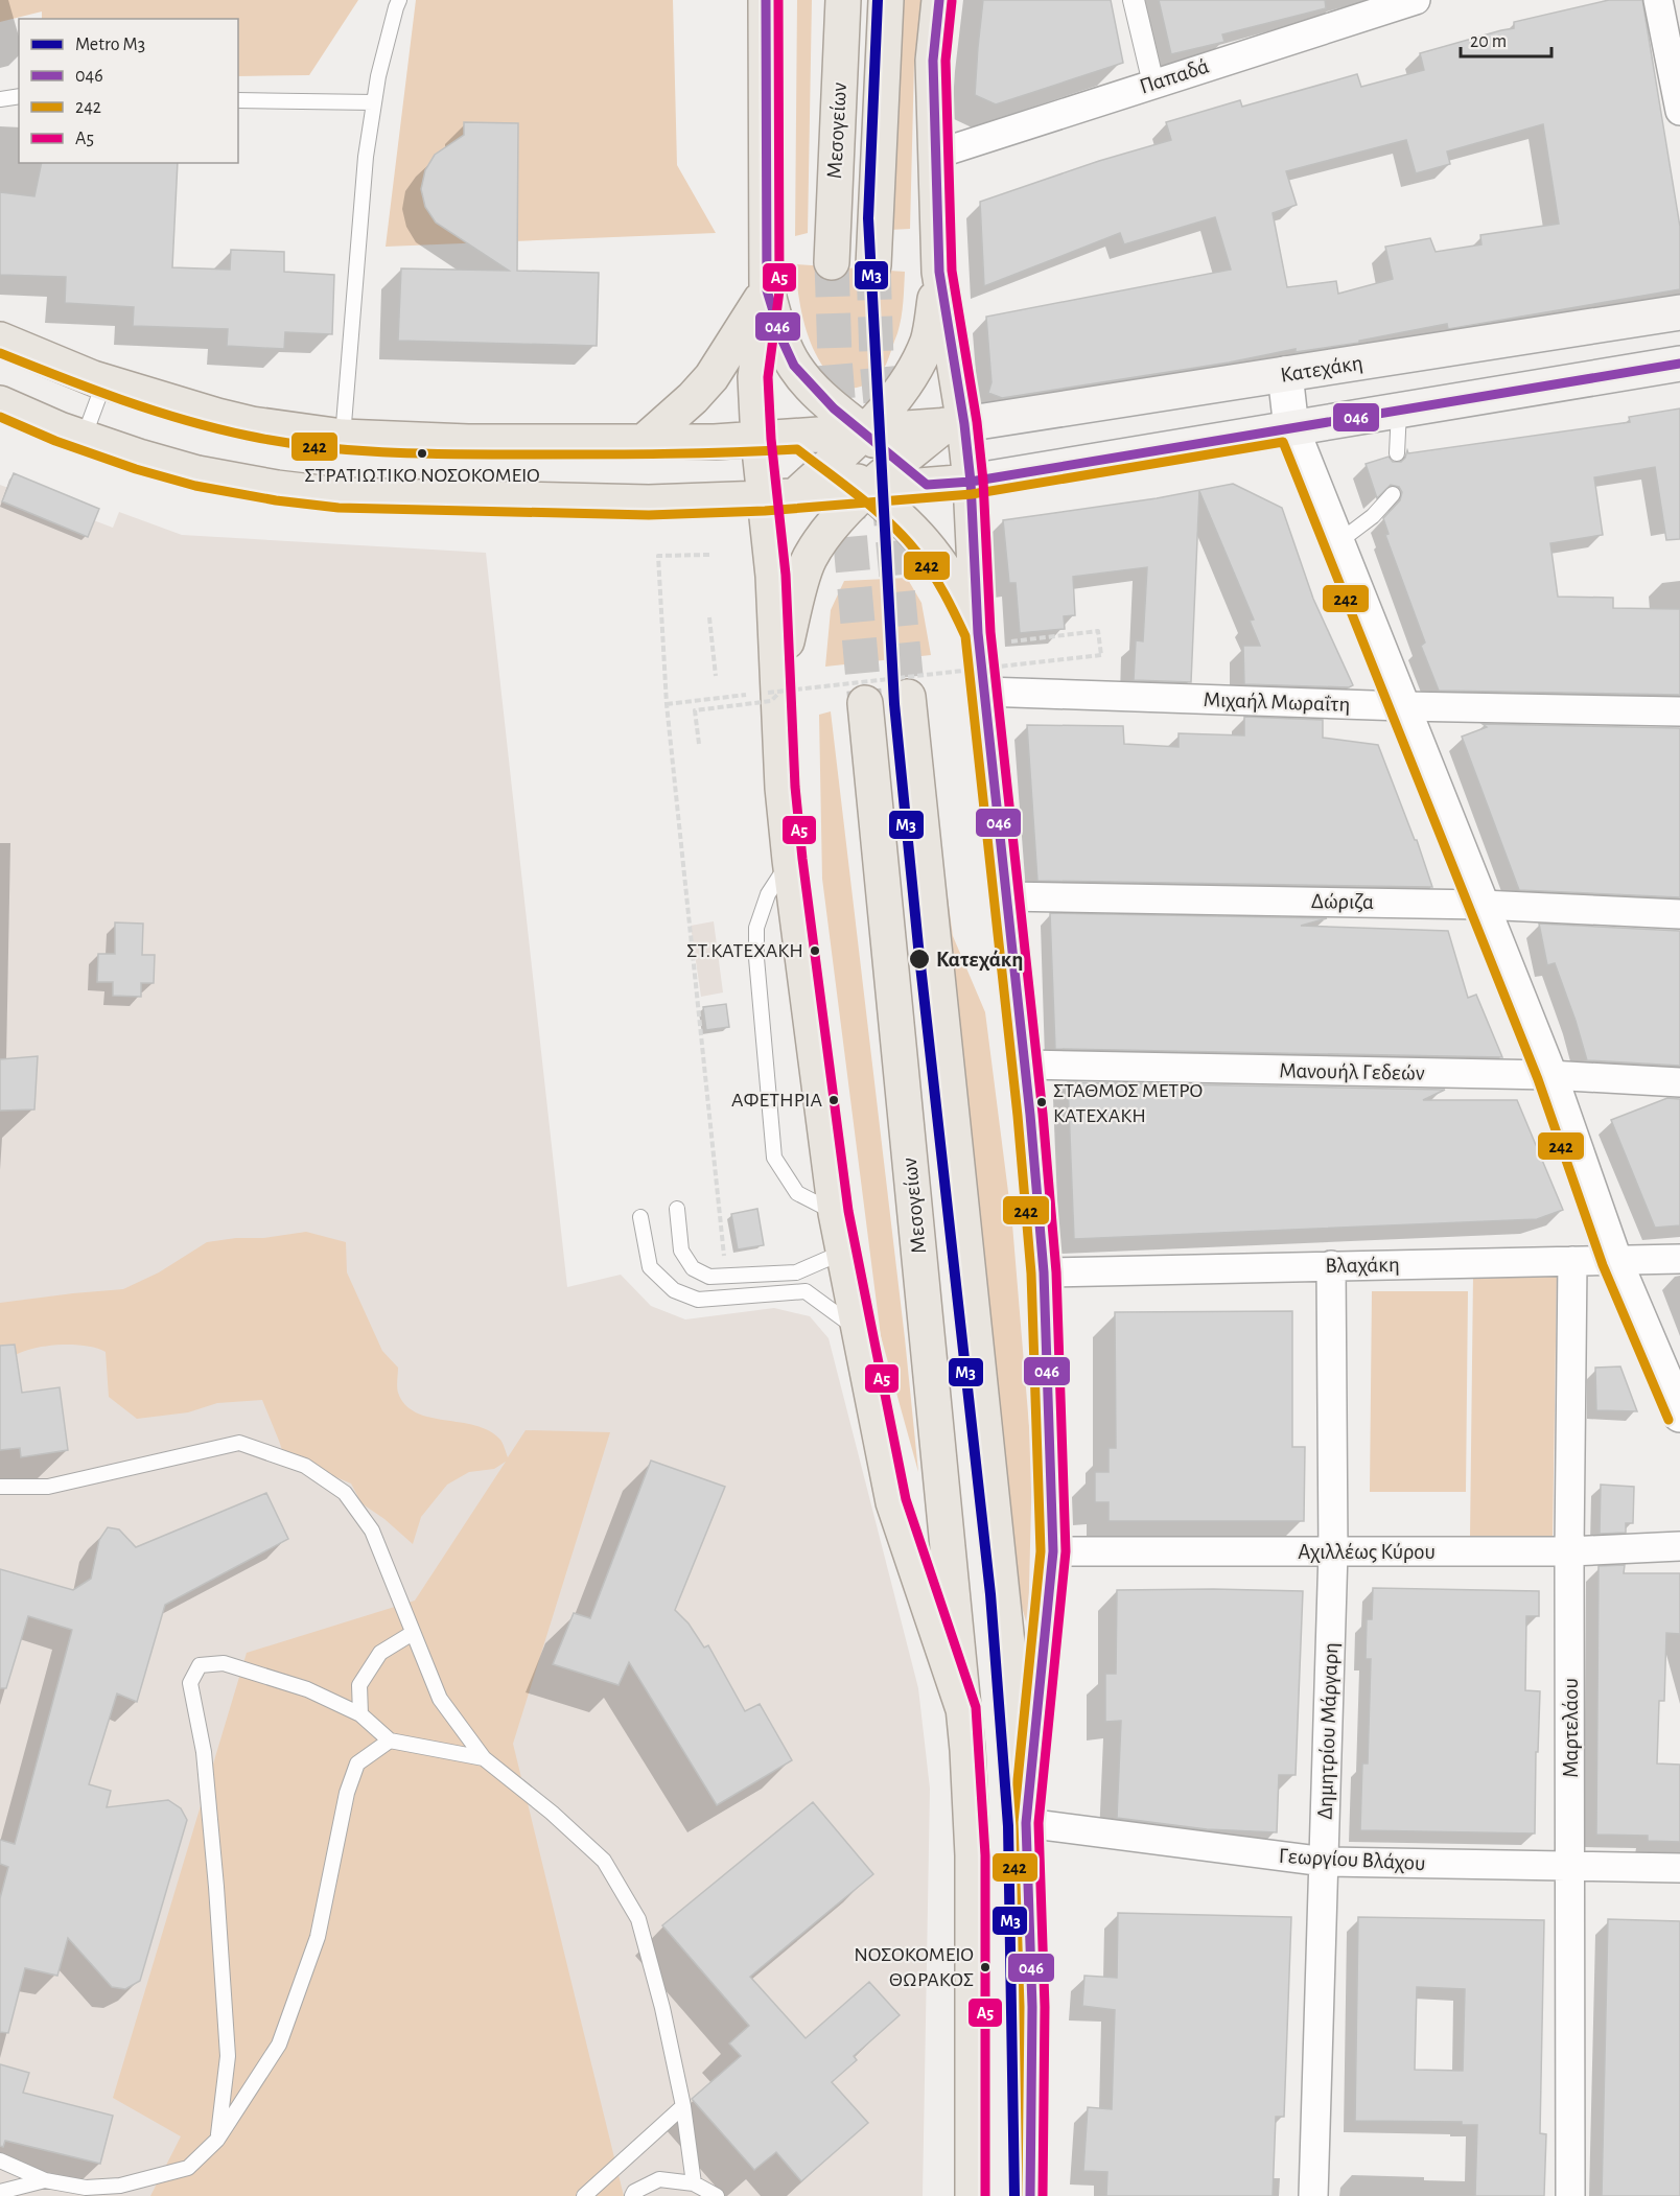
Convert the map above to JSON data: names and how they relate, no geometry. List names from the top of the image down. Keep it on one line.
{"streets":{"main road":["Μεσογείων","Κατεχάκη"],"street":["Παπαδά","Μιχαήλ Μωραΐτη","Δώριζα","Μανουήλ Γεδεών","Βλαχάκη","Αχιλλέως Κύρου","Μαρτελάου","Δημητρίου Μάργαρη","Γεωργίου Βλάχου"]},"crossings":[["Βλαχάκη","Μαρτελάου"],["Βλαχάκη","Δημητρίου Μάργαρη"],["Αχιλλέως Κύρου","Μαρτελάου"],["Αχιλλέως Κύρου","Δημητρίου Μάργαρη"],["Μαρτελάου","Γεωργίου Βλάχου"],["Δημητρίου Μάργαρη","Γεωργίου Βλάχου"]],"places":["ΣΤΡΑΤΙΩΤΙΚΟ ΝΟΣΟΚΟΜΕΙΟ","ΣΤ.ΚΑΤΕΧΑΚΗ","Κατεχάκη","ΑΦΕΤΗΡΙΑ","ΣΤΑΘΜΟΣ ΜΕΤΡΟ ΚΑΤΕΧΑΚΗ","ΝΟΣΟΚΟΜΕΙΟ ΘΩΡΑΚΟΣ"],"lines":["metro line Μ3","transit line 046","transit line A5","transit line 242"],"legend":["Metro Μ3","046","242","A5"],"scale_bar":"20 m"}
